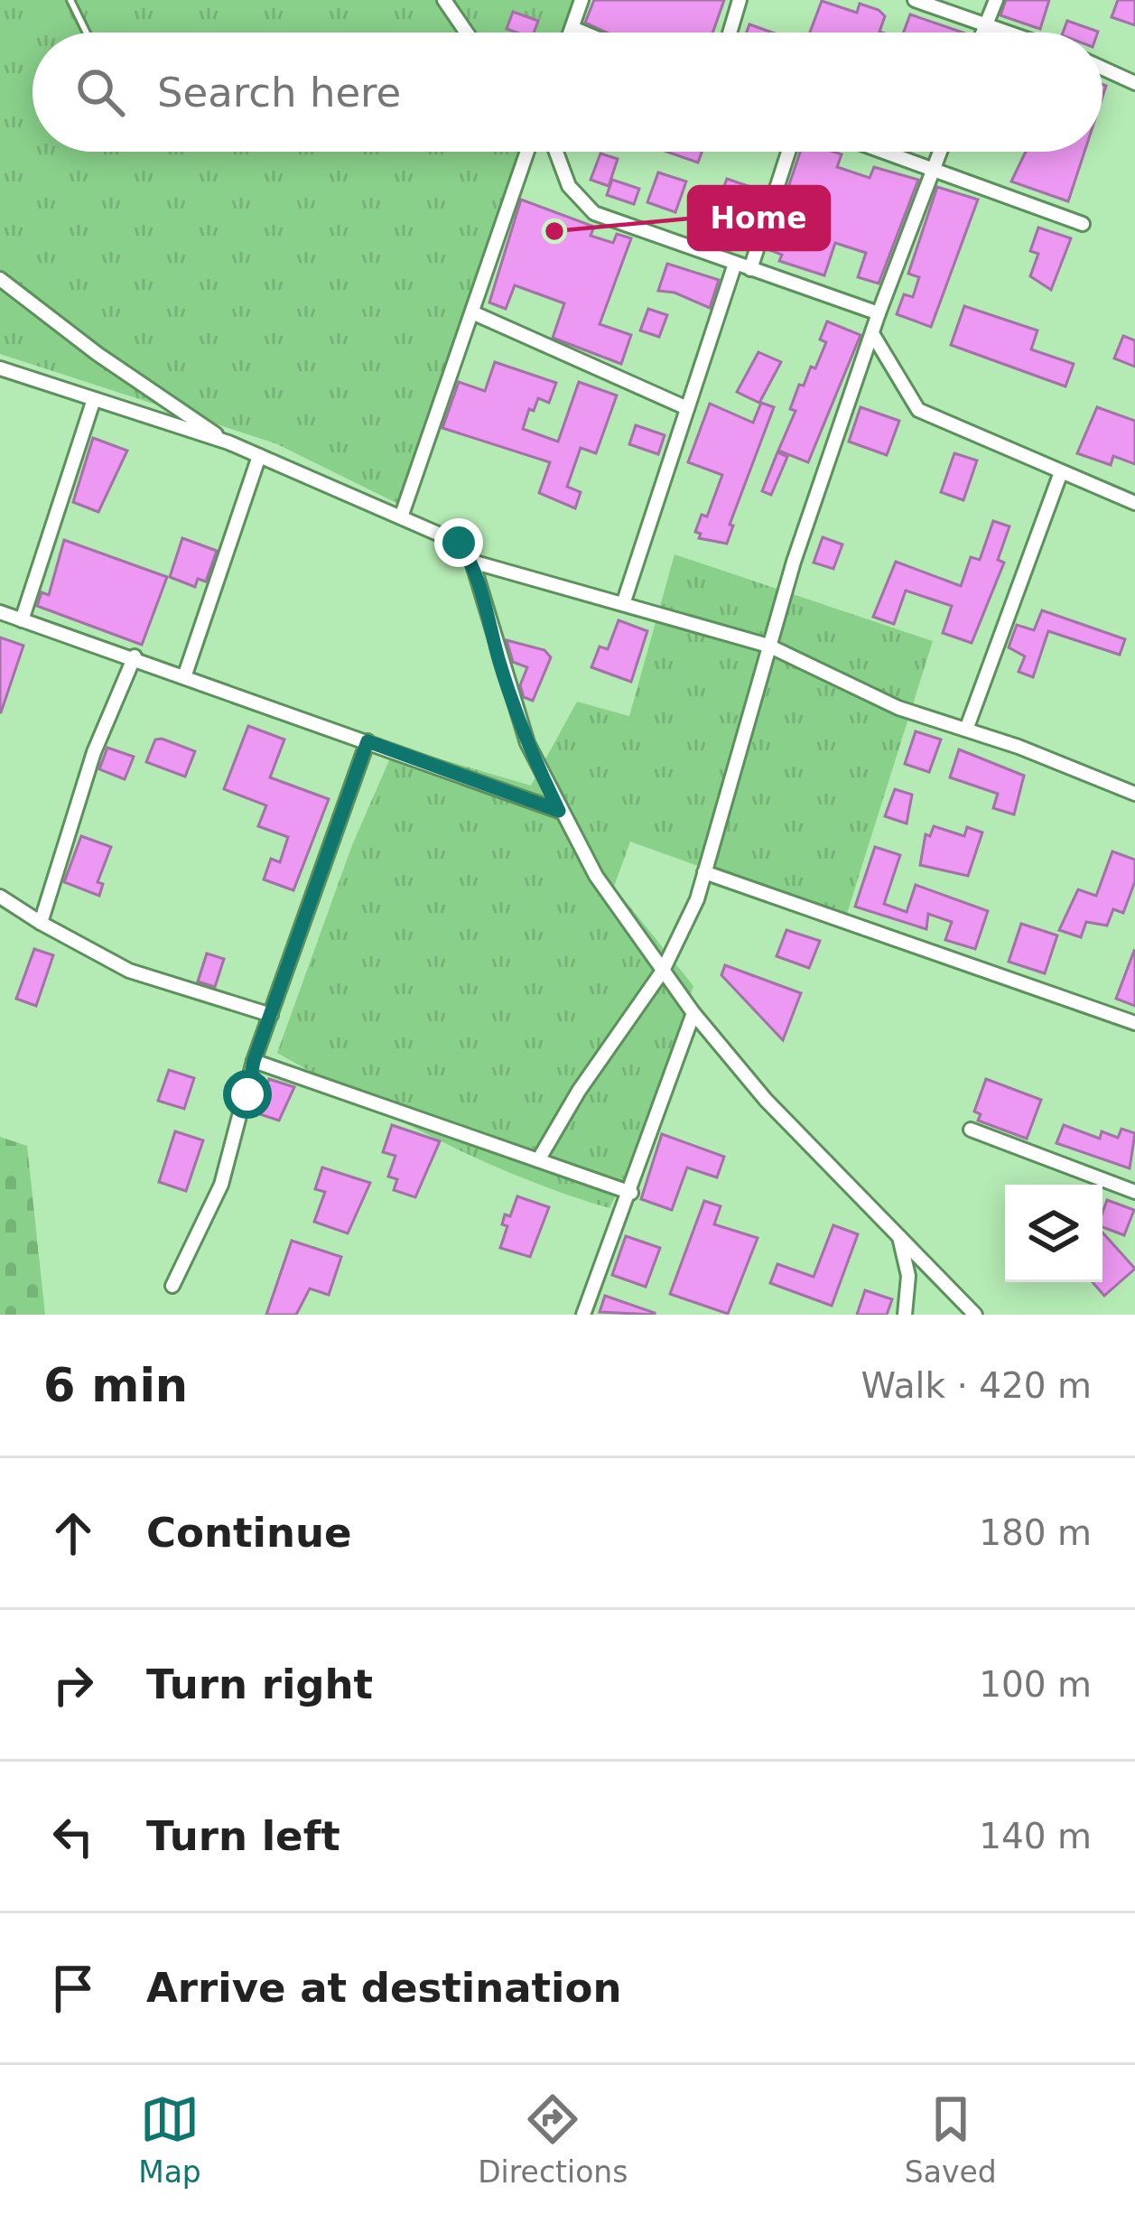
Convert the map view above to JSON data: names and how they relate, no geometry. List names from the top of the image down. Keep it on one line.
{"places":["Home"],"page":{"search":"Search here","heading":["6 min","Walk · 420 m"],"list":[["Continue","180 m"],["Turn right","100 m"],["Turn left","140 m"],"Arrive at destination"],"nav":["Map","Directions","Saved"]}}
